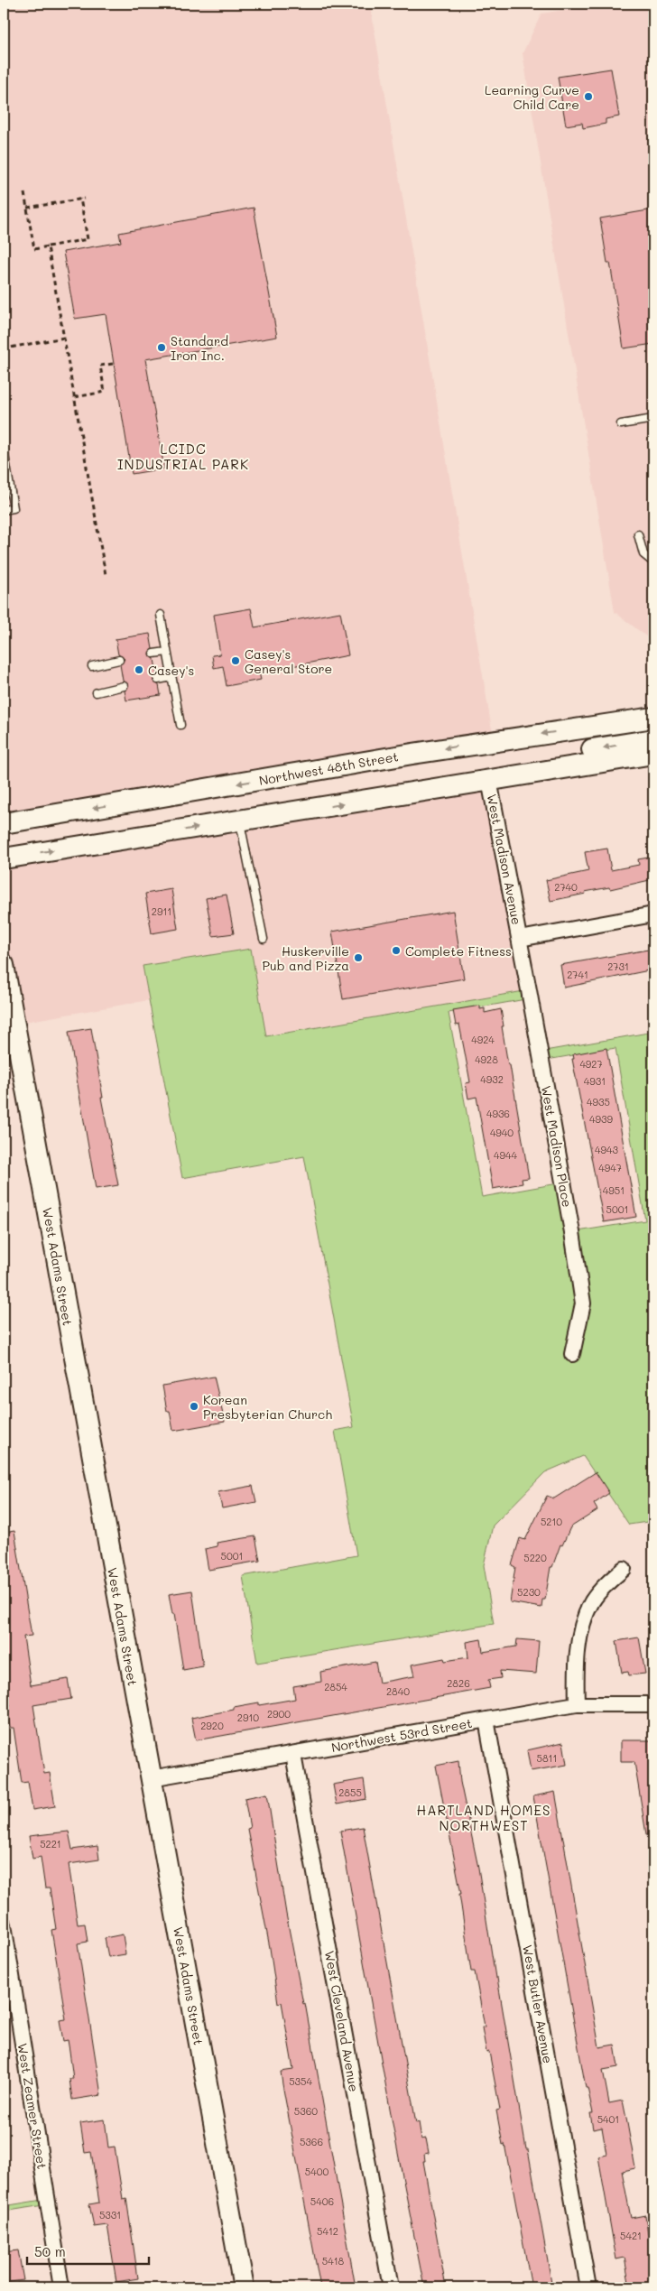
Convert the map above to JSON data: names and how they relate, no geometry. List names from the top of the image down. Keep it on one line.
{"streets":{"main road":["Northwest 48th Street","West Adams Street"],"street":["West Madison Avenue","West Madison Place","Northwest 53rd Street","West Butler Avenue","West Cleveland Avenue","West Zeamer Street"]},"crossings":[["West Madison Avenue","West Madison Place"],["West Adams Street","Northwest 53rd Street"],["Northwest 53rd Street","West Butler Avenue"],["Northwest 53rd Street","West Cleveland Avenue"]],"districts":["LCIDC INDUSTRIAL PARK","HARTLAND HOMES NORTHWEST"],"places":["Learning Curve Child Care","Standard Iron Inc.","Casey's General Store","Casey's","Complete Fitness","Huskerville Pub and Pizza","Korean Presbyterian Church"],"house_numbers":["2740","2911","2731","2741","4924","4928","4927","4932","4931","4935","4936","4939","4940","4943","4944","4947","4951","5001","5210","5001","5220","5230","2826","2854","2840","2900","2910","2920","5811","2855","5221","5354","5360","5401","5366","5400","5406","5331","5412","5421","5418"],"scale_bar":"50 m"}
